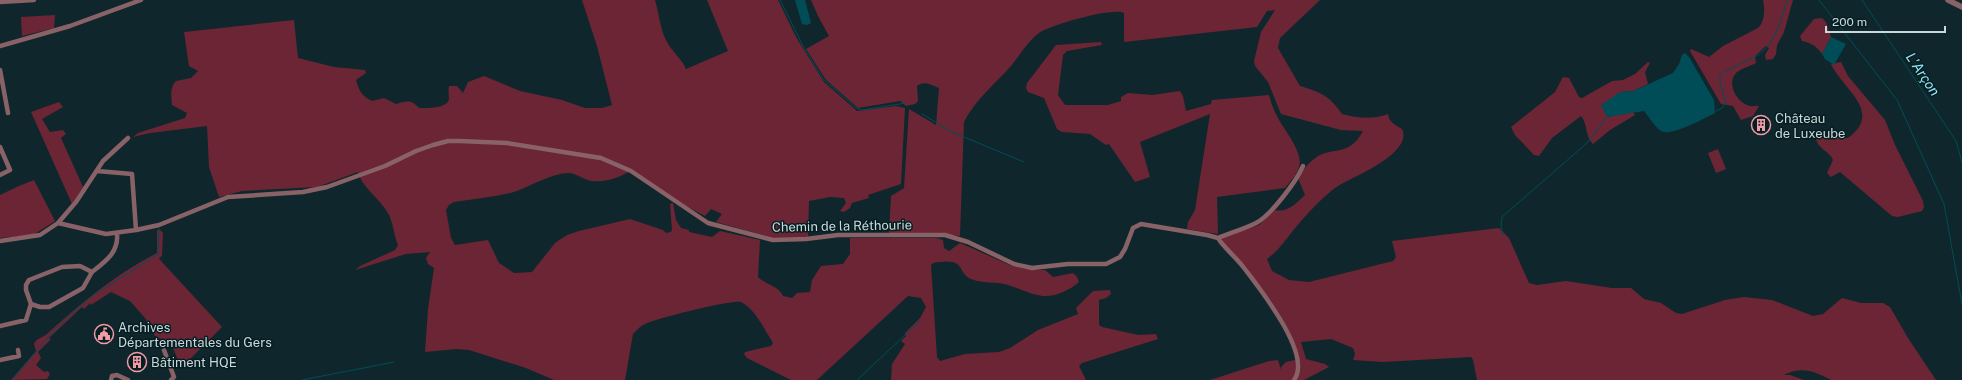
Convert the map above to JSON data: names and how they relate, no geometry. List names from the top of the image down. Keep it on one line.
{"streets":{"street":["Chemin de la Réthourie"]},"water":["L'Arçon"],"places":{"building":["Château de Luxeube","Bâtiment HQE"],"public building":["Archives Départementales du Gers"]},"scale_bar":"200 m"}
